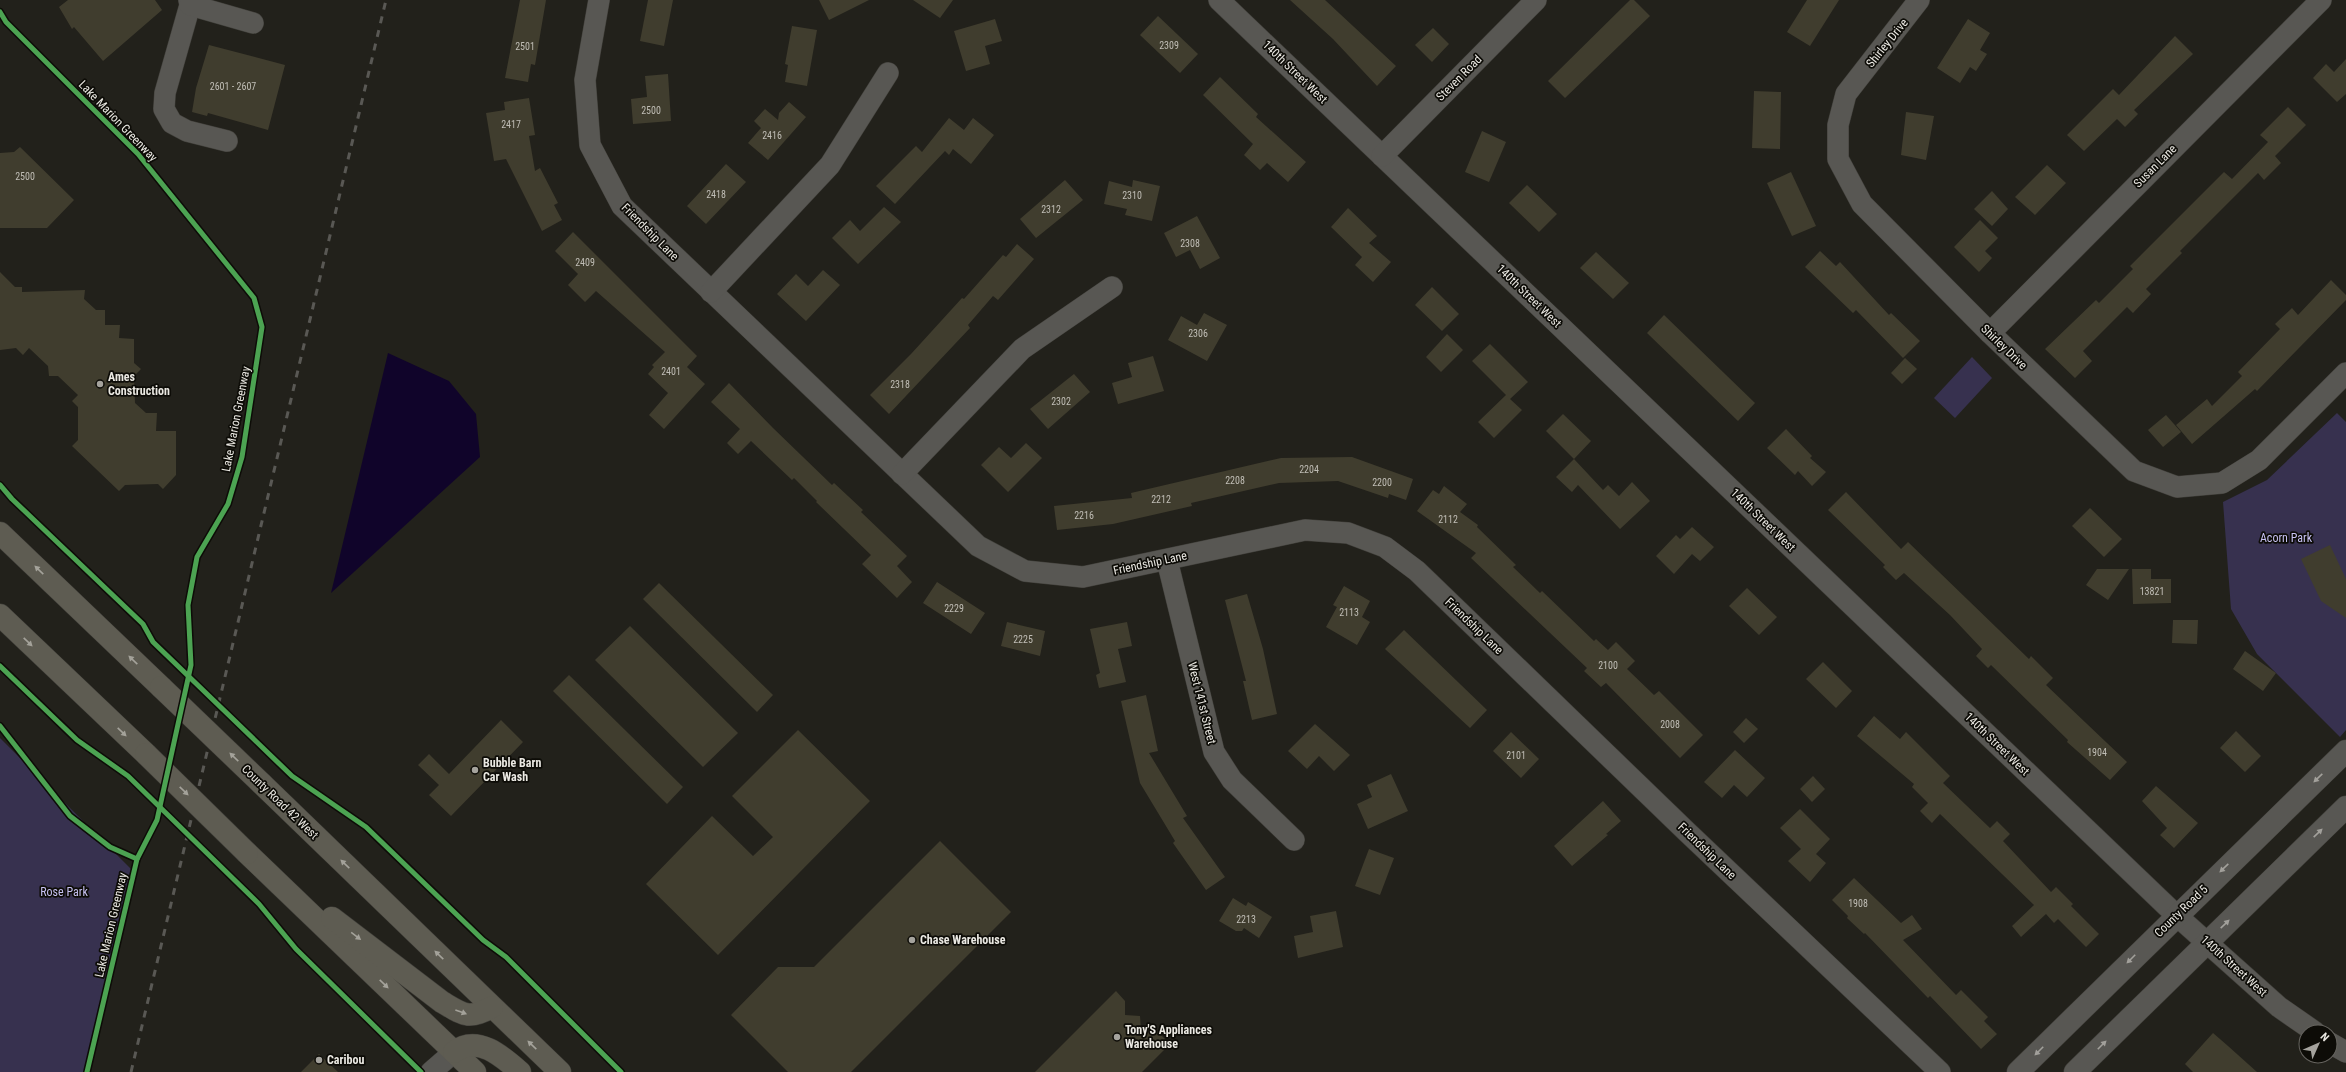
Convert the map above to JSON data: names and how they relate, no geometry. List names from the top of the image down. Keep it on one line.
{"streets":{"highway":["County Road 42 West"],"main road":["County Road 5"],"street":["Shirley Drive","140th Street West","Steven Road","Susan Lane","Friendship Lane","West 141st Street"],"cycle path":["Lake Marion Greenway"]},"crossings":[["Shirley Drive","Susan Lane"],["140th Street West","Steven Road"],["140th Street West","County Road 5"],["Friendship Lane","West 141st Street"]],"parks":["Acorn Park","Rose Park"],"places":["Ames Construction","Bubble Barn Car Wash","Chase Warehouse","Tony'S Appliances Warehouse","Caribou"],"house_numbers":["2309","2501","2601 - 2607","2500","2417","2416","2500","2418","2310","2312","2308","2409","2306","2401","2318","2302","2204","2208","2200","2212","2216","2112","13821","2229","2113","2225","2100","2008","1904","2101","1908","2213"],"north":"top right"}
